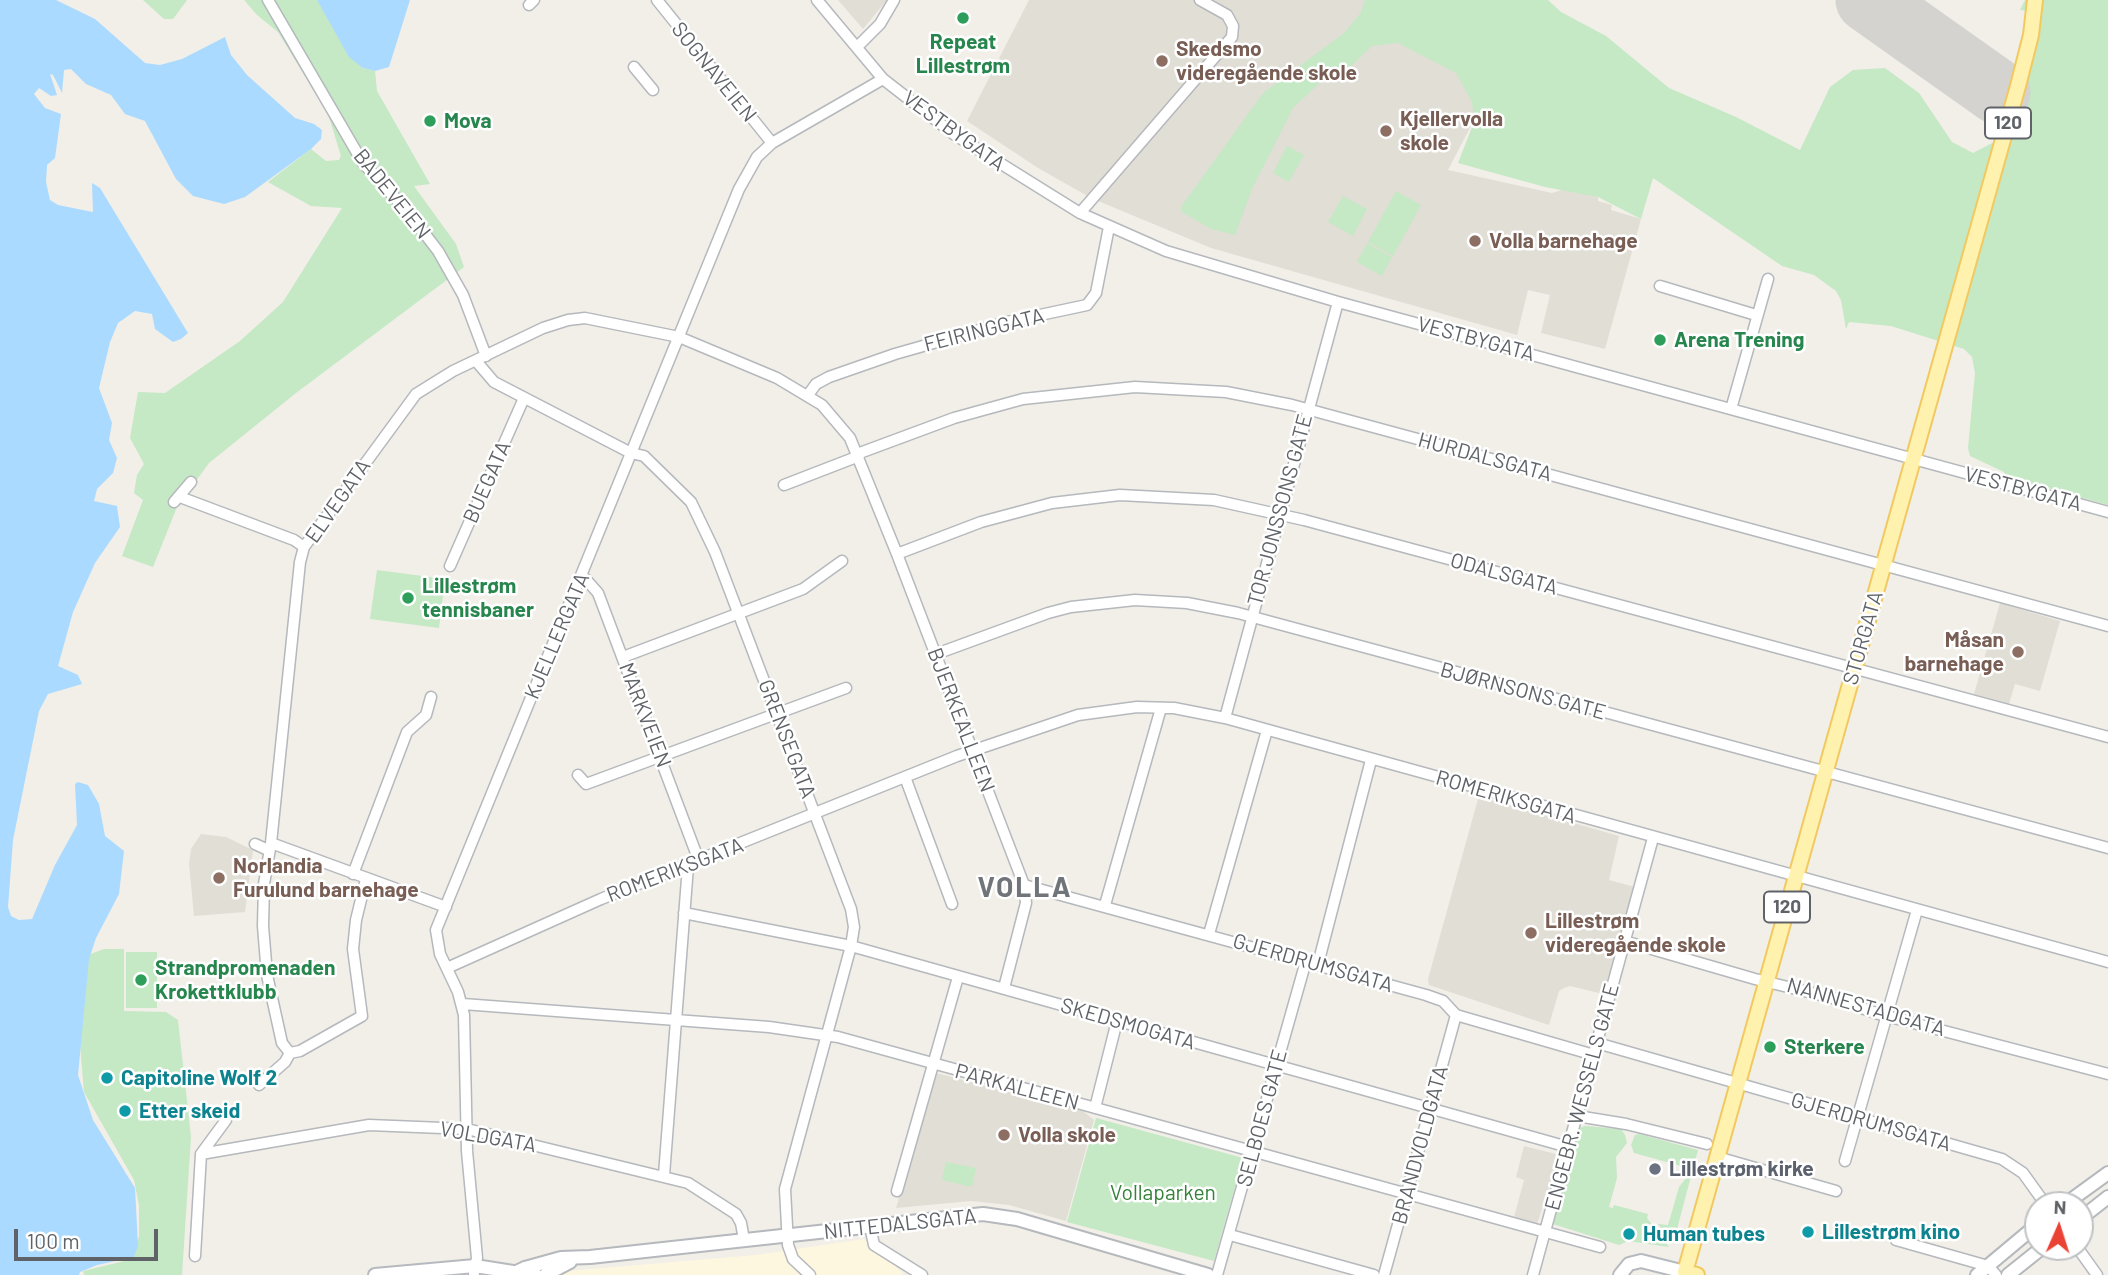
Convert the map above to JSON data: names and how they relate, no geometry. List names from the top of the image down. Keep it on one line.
{"streets":{"main road":["120","STORGATA"],"street":["SOGNAVEIEN","VESTBYGATA","BADEVEIEN","FEIRINGGATA","HURDALSGATA","BUEGATA","ELVEGATA","TOR JONSSONS GATE","ODALSGATA","KJELLERGATA","BJØRNSONS GATE","MARKVEIEN","BJERKEALLEEN","GRENSEGATA","ROMERIKSGATA","GJERDRUMSGATA","NANNESTADGATA","SKEDSMOGATA","PARKALLEEN","ENGEBR. WESSELS GATE","SELBOES GATE","VOLDGATA","BRANDVOLDGATA","NITTEDALSGATA"]},"crossings":[["SOGNAVEIEN","KJELLERGATA"],["VESTBYGATA","FEIRINGGATA"],["VESTBYGATA","TOR JONSSONS GATE"],["VESTBYGATA","KJELLERGATA"],["VESTBYGATA","STORGATA"],["BADEVEIEN","ELVEGATA"],["BADEVEIEN","GRENSEGATA"],["FEIRINGGATA","BJERKEALLEEN"],["HURDALSGATA","TOR JONSSONS GATE"],["HURDALSGATA","STORGATA"],["HURDALSGATA","BJERKEALLEEN"],["BUEGATA","GRENSEGATA"],["ELVEGATA","KJELLERGATA"],["ELVEGATA","BJERKEALLEEN"],["ELVEGATA","GRENSEGATA"],["TOR JONSSONS GATE","ODALSGATA"],["TOR JONSSONS GATE","BJØRNSONS GATE"],["TOR JONSSONS GATE","ROMERIKSGATA"],["ODALSGATA","STORGATA"],["ODALSGATA","BJERKEALLEEN"],["KJELLERGATA","MARKVEIEN"],["KJELLERGATA","BJERKEALLEEN"],["KJELLERGATA","GRENSEGATA"],["KJELLERGATA","ROMERIKSGATA"],["KJELLERGATA","PARKALLEEN"],["KJELLERGATA","VOLDGATA"],["KJELLERGATA","NITTEDALSGATA"],["STORGATA","BJØRNSONS GATE"],["STORGATA","ROMERIKSGATA"],["STORGATA","GJERDRUMSGATA"],["STORGATA","NANNESTADGATA"],["BJØRNSONS GATE","BJERKEALLEEN"],["MARKVEIEN","ROMERIKSGATA"],["BJERKEALLEEN","ROMERIKSGATA"],["BJERKEALLEEN","GJERDRUMSGATA"],["BJERKEALLEEN","SKEDSMOGATA"],["GRENSEGATA","ROMERIKSGATA"],["GRENSEGATA","SKEDSMOGATA"],["GRENSEGATA","PARKALLEEN"],["GRENSEGATA","NITTEDALSGATA"],["ROMERIKSGATA","ENGEBR. WESSELS GATE"],["GJERDRUMSGATA","ENGEBR. WESSELS GATE"],["GJERDRUMSGATA","SELBOES GATE"],["GJERDRUMSGATA","BRANDVOLDGATA"],["NANNESTADGATA","ENGEBR. WESSELS GATE"],["SKEDSMOGATA","ENGEBR. WESSELS GATE"],["SKEDSMOGATA","SELBOES GATE"],["SKEDSMOGATA","BRANDVOLDGATA"],["PARKALLEEN","ENGEBR. WESSELS GATE"],["PARKALLEEN","SELBOES GATE"],["PARKALLEEN","BRANDVOLDGATA"],["VOLDGATA","NITTEDALSGATA"]],"districts":["VOLLA"],"parks":["Vollaparken"],"places":["Repeat Lillestrøm","Skedsmo videregående skole","Mova","Kjellervolla skole","Volla barnehage","Arena Trening","Lillestrøm tennisbaner","Måsan barnehage","Norlandia Furulund barnehage","Lillestrøm videregående skole","Strandpromenaden Krokettklubb","Sterkere","Capitoline Wolf 2","Etter skeid","Volla skole","Lillestrøm kirke","Lillestrøm kino","Human tubes"],"scale_bar":"100 m","north":"top"}
